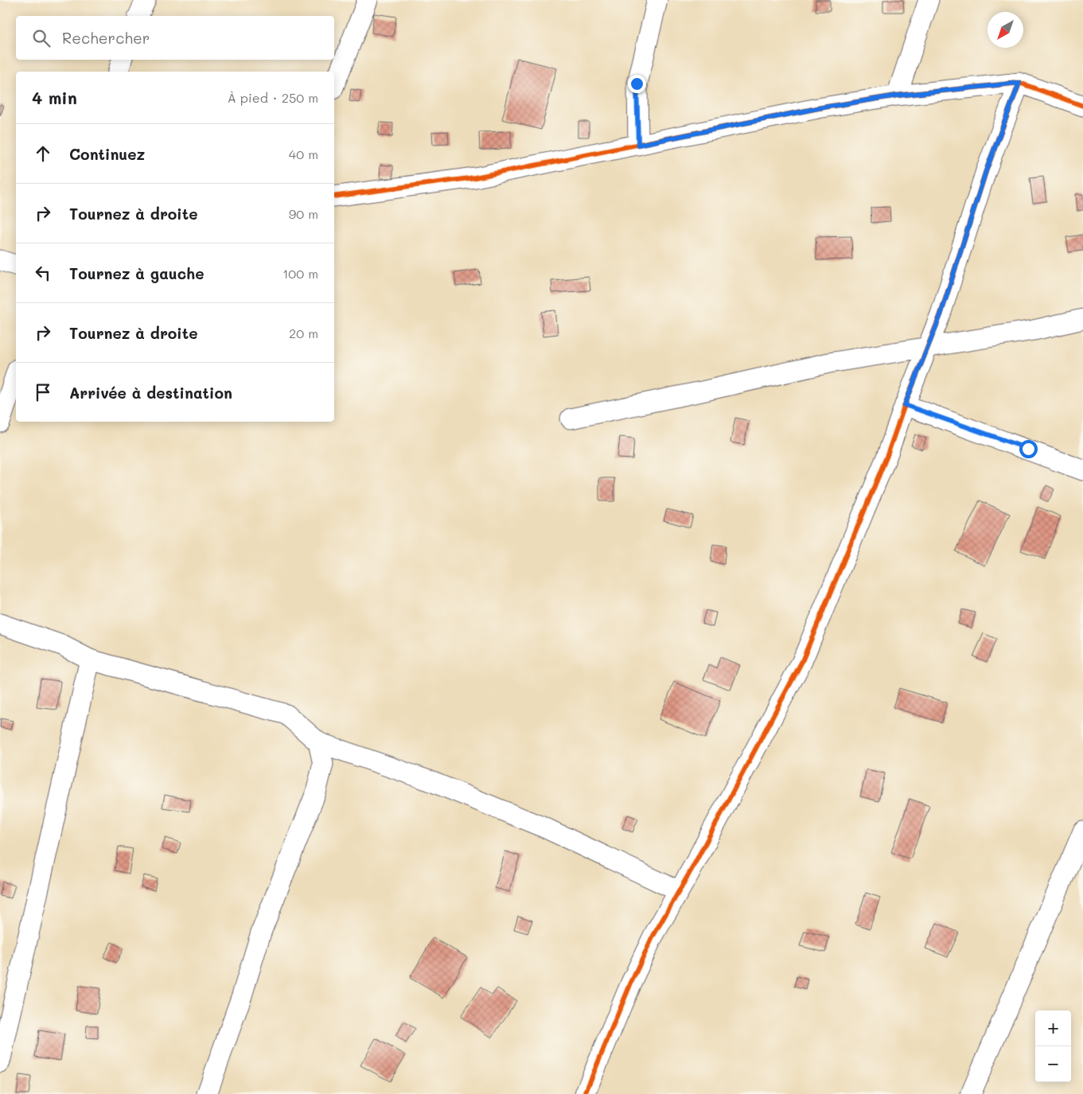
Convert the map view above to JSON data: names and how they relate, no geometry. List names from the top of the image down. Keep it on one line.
{"north":"bottom left","page":{"search":"Rechercher","heading":["4 min","À pied · 250 m"],"list":[["Continuez","40 m"],["Tournez à droite","90 m"],["Tournez à gauche","100 m"],["Tournez à droite","20 m"],"Arrivée à destination"],"map_buttons":["+","−"]}}
